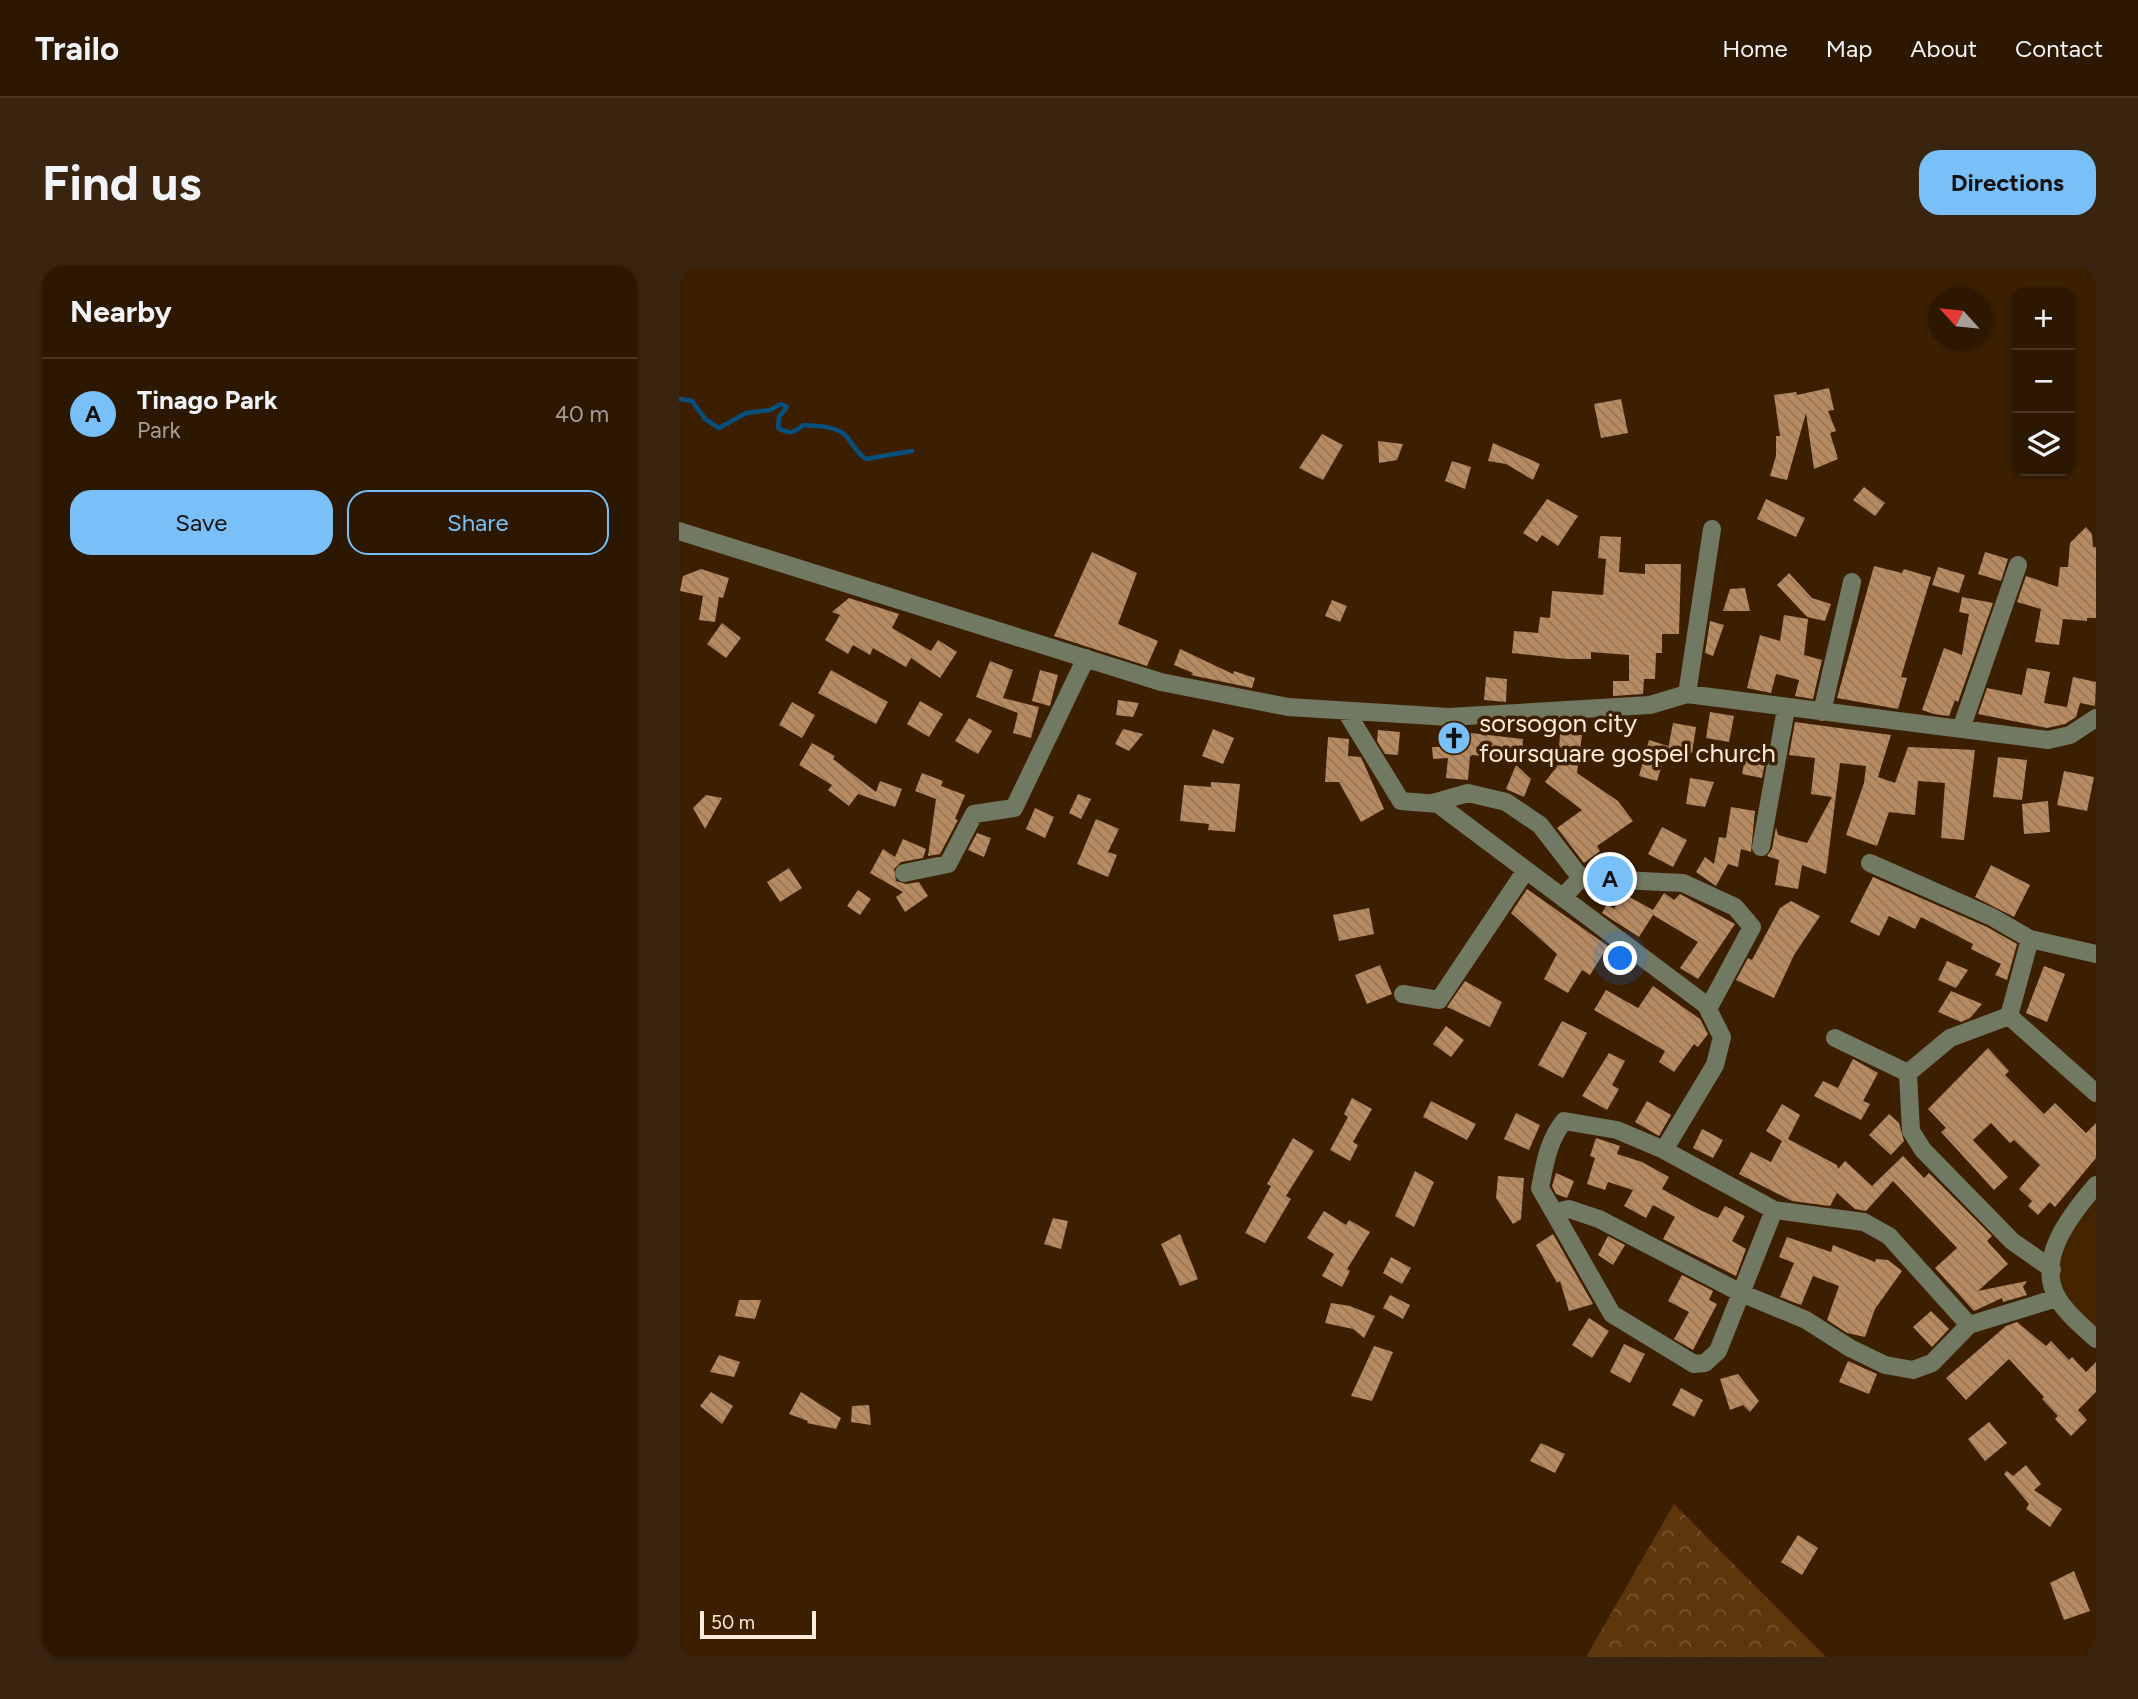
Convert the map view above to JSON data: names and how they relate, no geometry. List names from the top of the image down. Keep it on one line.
{"places":{"church":["sorsogon city foursquare gospel church"]},"scale_bar":"50 m","north":"top left","page":{"header":"Trailo","nav":["Home","Map","About","Contact"],"buttons":["Directions",["Save","Share"]],"title":"Find us","heading":"Nearby","map_buttons":["+","−"],"list":[{"mark":"A","name":"Tinago Park","note":"Park","value":"40 m"}],"pins":"A","scale":"50 m"}}
